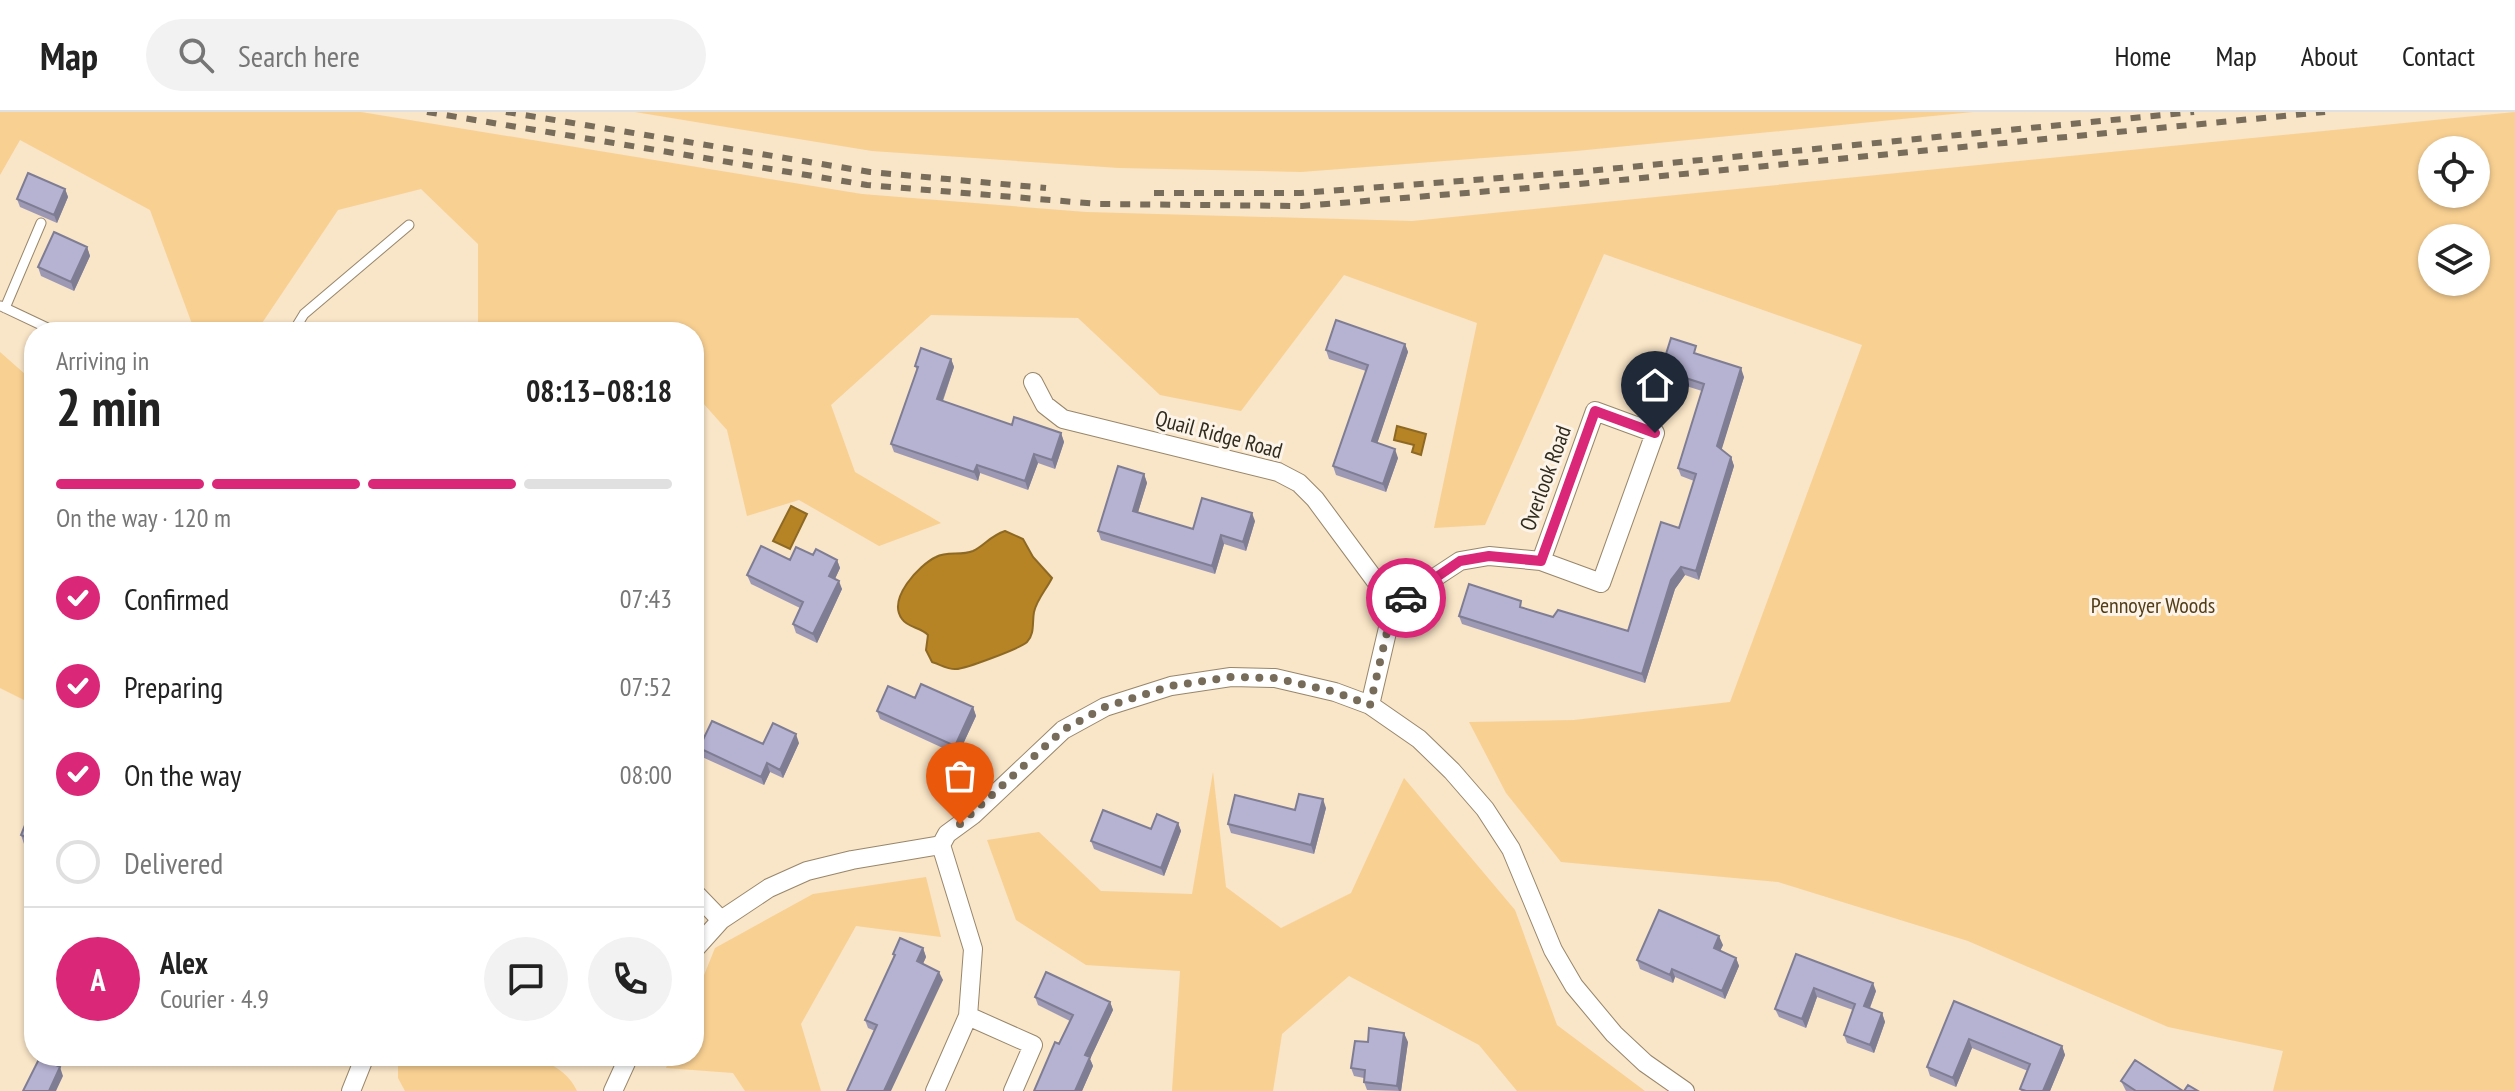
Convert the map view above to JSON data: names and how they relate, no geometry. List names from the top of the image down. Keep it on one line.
{"streets":{"street":["Quail Ridge Road","Overlook Road"]},"crossings":[["Quail Ridge Road","Overlook Road"]],"parks":["Pennoyer Woods"],"page":{"header":"Map","search":"Search here","nav":["Home","Map","About","Contact"],"heading":["2 min","Arriving in","08:13–08:18"],"panel":["Alex","Courier · 4.9"],"bar":"On the way · 120 m","list":[["Confirmed","07:43"],["Preparing","07:52"],["On the way","08:00"],"Delivered"],"round":"A"}}
